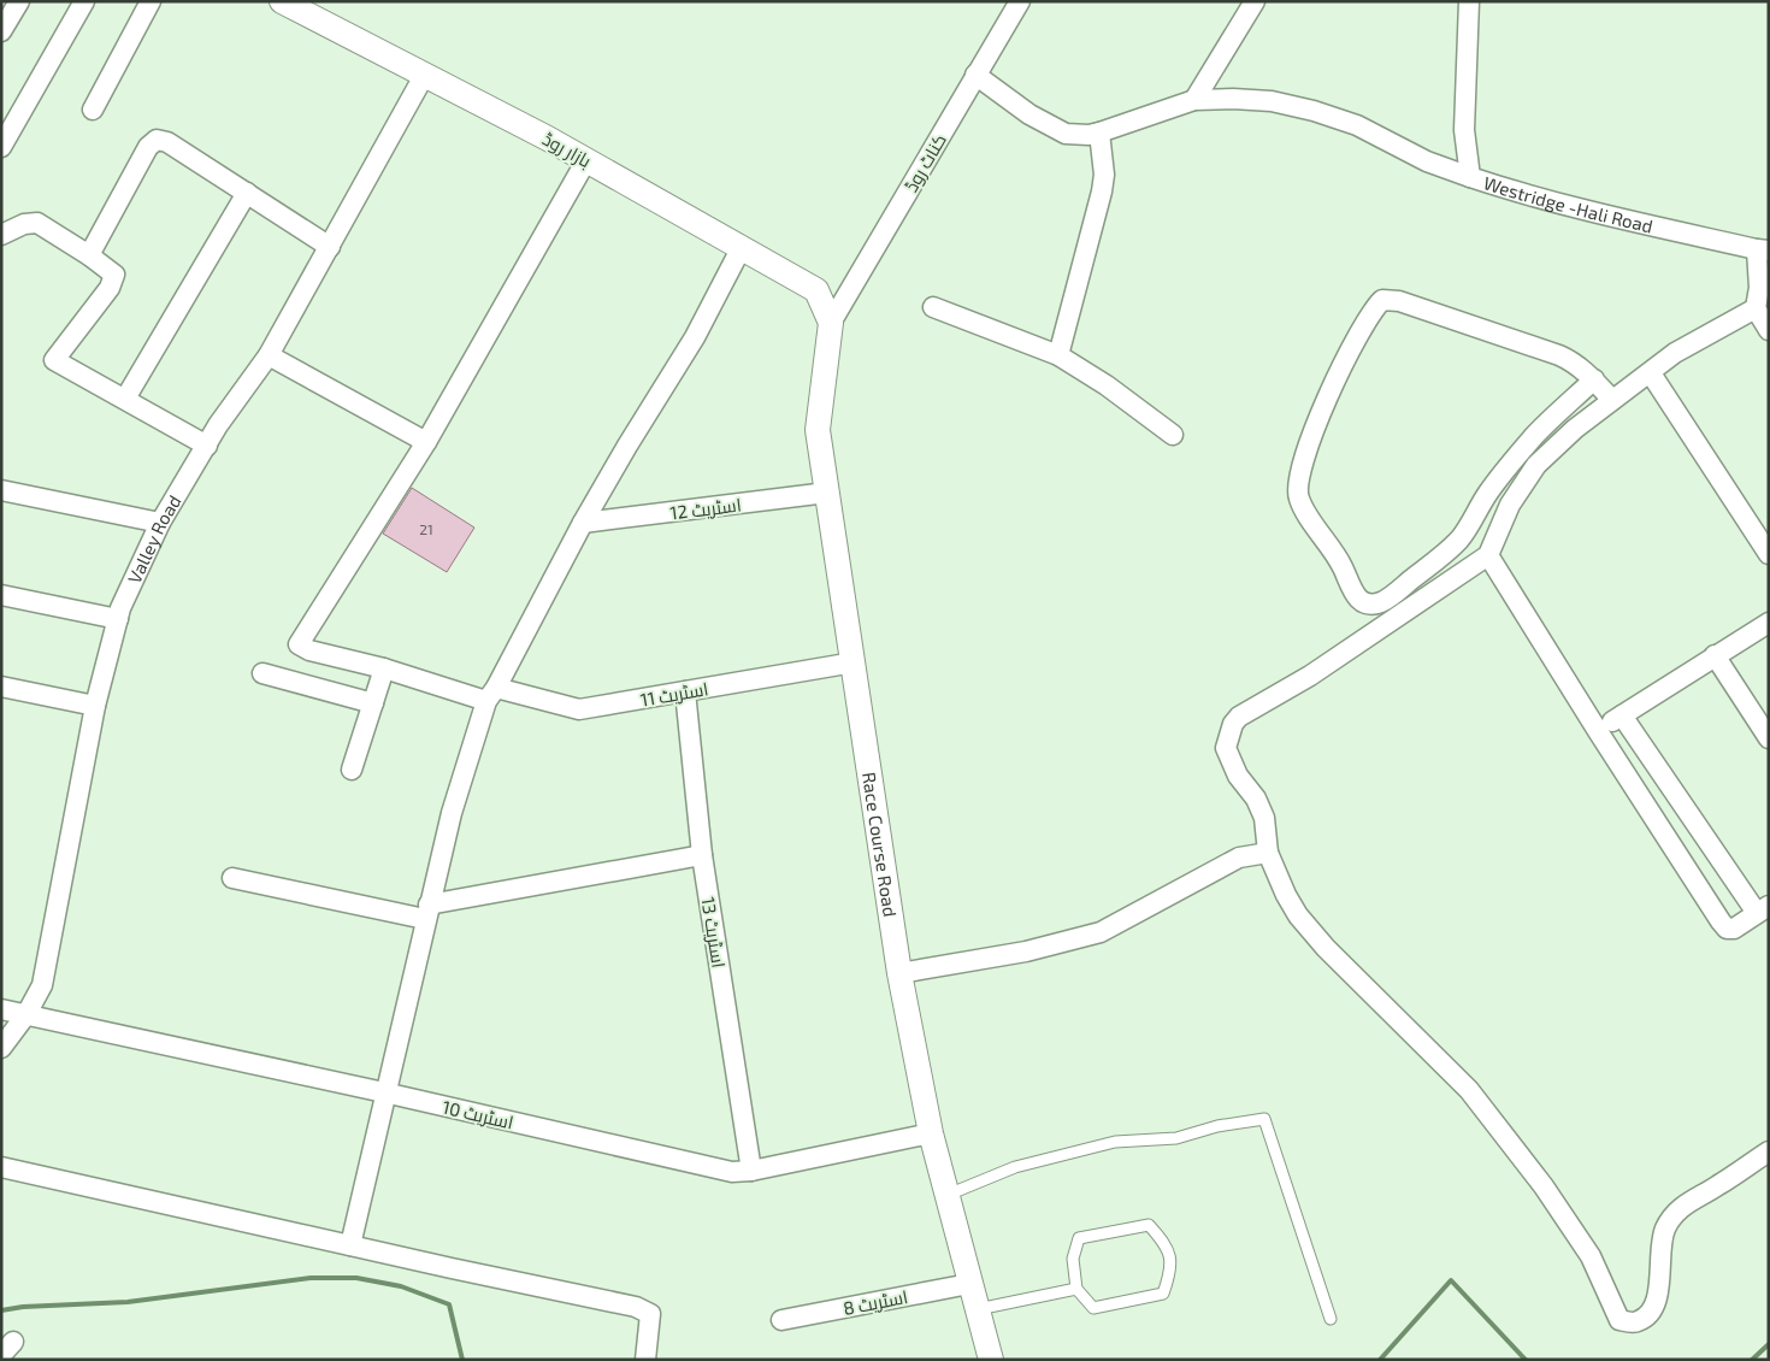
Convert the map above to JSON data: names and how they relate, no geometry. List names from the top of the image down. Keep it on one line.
{"streets":{"street":["بازار روڈ","کناٹ روڈ","Westridge -Hali Road","اسٹریٹ 12","Valley Road","اسٹریٹ 11","Race Course Road","اسٹریٹ 13","اسٹریٹ 10","اسٹریٹ 8"]},"crossings":[["بازار روڈ","کناٹ روڈ"],["بازار روڈ","Valley Road"],["بازار روڈ","Race Course Road"],["کناٹ روڈ","Race Course Road"],["اسٹریٹ 12","Race Course Road"],["Valley Road","اسٹریٹ 10"],["اسٹریٹ 11","Race Course Road"],["اسٹریٹ 11","اسٹریٹ 13"],["Race Course Road","اسٹریٹ 10"],["Race Course Road","اسٹریٹ 8"],["اسٹریٹ 13","اسٹریٹ 10"]],"house_numbers":["21"]}
